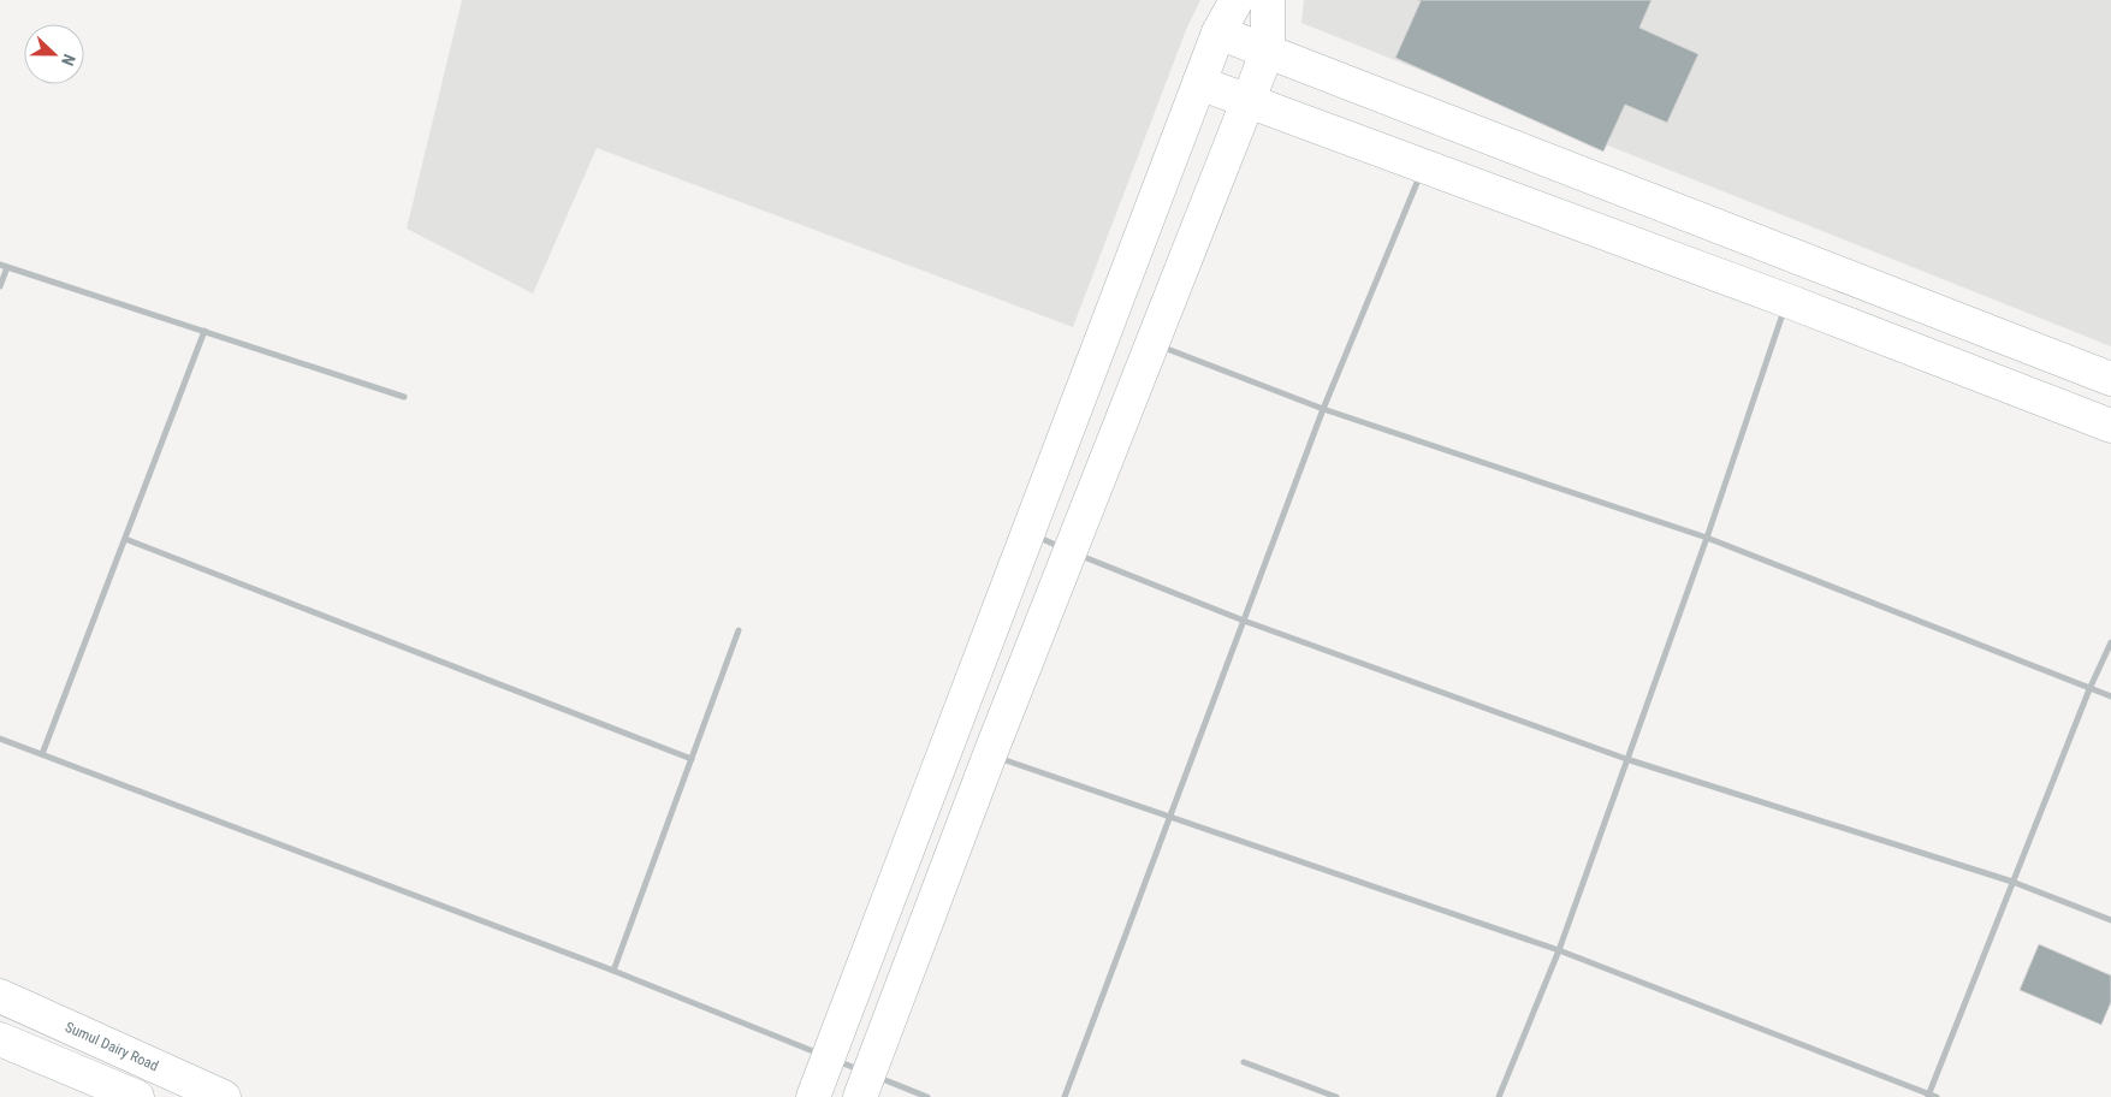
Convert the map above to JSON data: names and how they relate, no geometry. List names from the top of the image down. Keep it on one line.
{"streets":{"street":["Sumul Dairy Road"]},"north":"right"}
